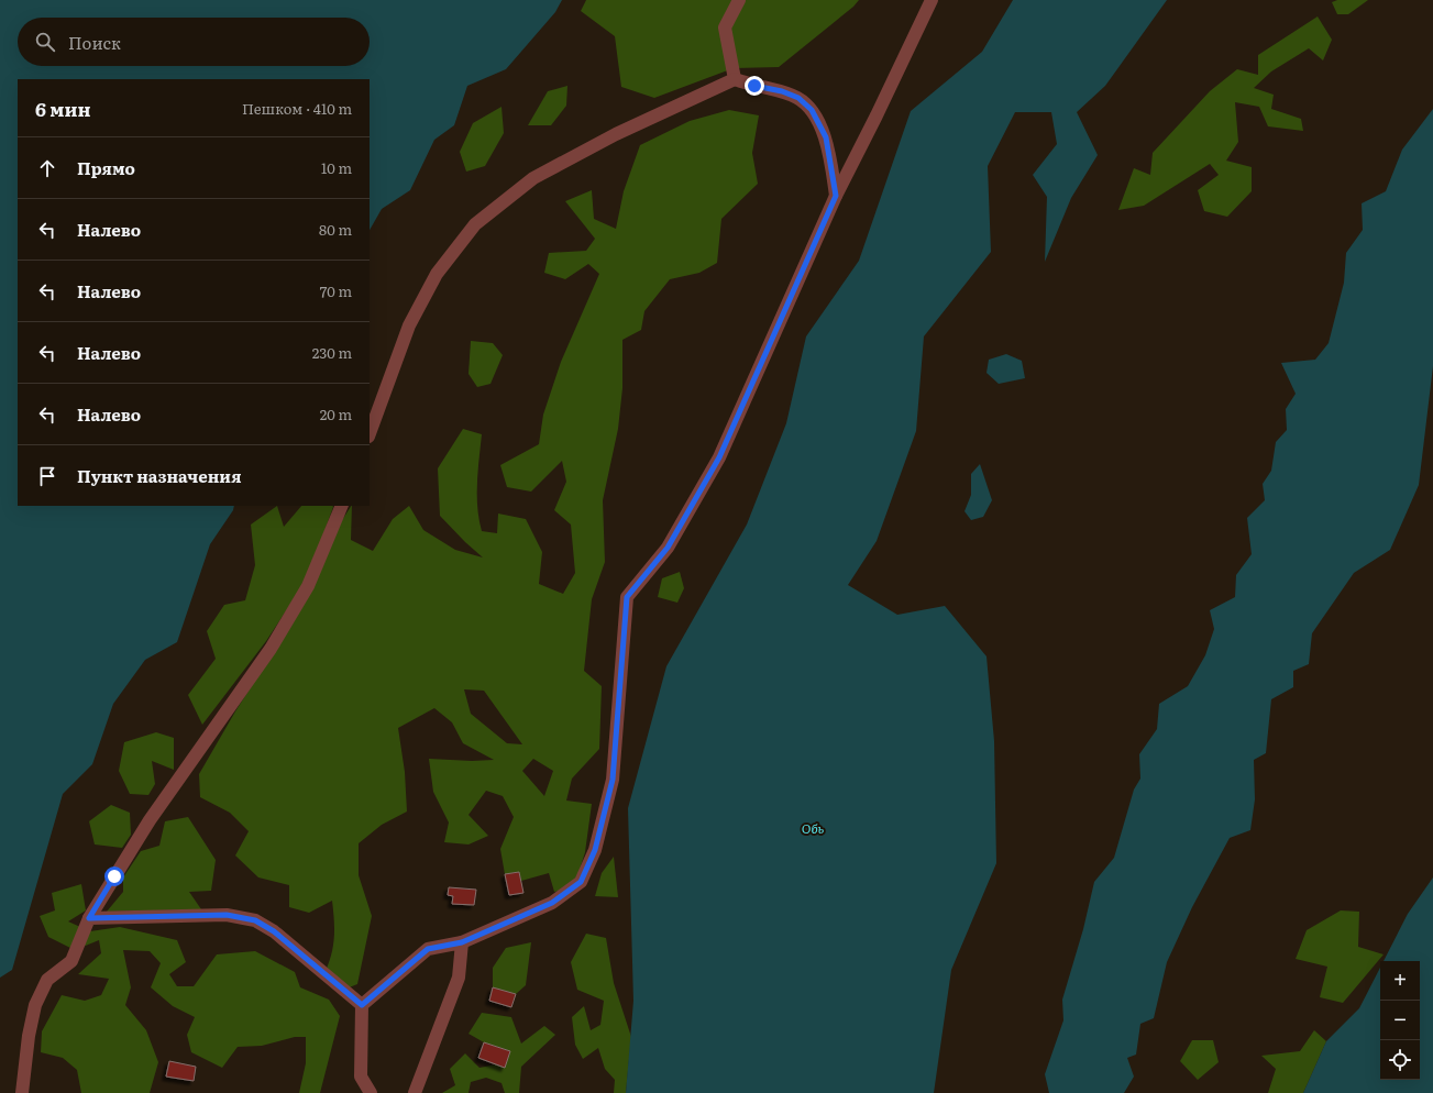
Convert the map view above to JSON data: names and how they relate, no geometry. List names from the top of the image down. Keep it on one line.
{"water":["Обь"],"page":{"search":"Поиск","heading":["6 мин","Пешком · 410 m"],"list":[["Прямо","10 m"],["Налево","80 m"],["Налево","70 m"],["Налево","230 m"],["Налево","20 m"],"Пункт назначения"],"map_buttons":["+","−"]}}
